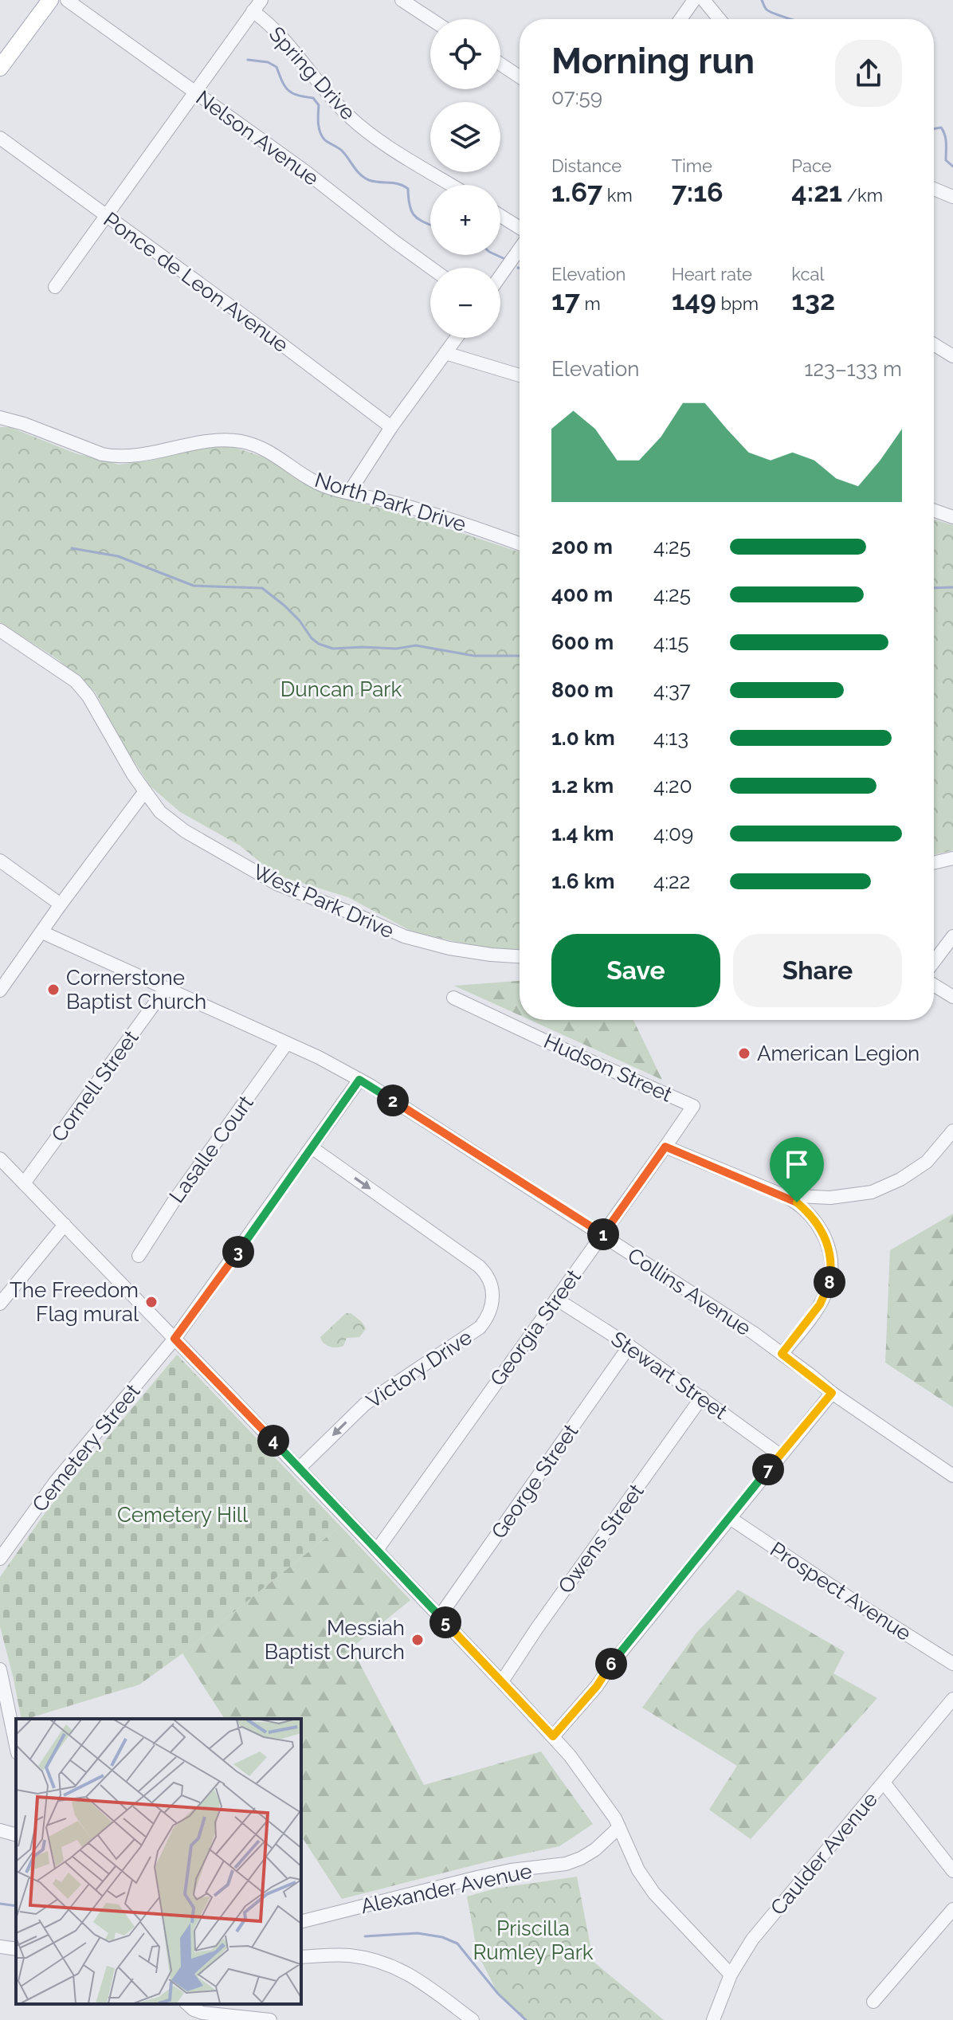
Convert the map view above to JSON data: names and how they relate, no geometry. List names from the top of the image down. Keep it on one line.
{"streets":{"street":["Spring Drive","Nelson Avenue","Ponce de Leon Avenue","North Park Drive","West Park Drive","Hudson Street","Cornell Street","Lasalle Court","Collins Avenue","Georgia Street","Victory Drive","Stewart Street","Cemetery Street","George Street","Owens Street","Prospect Avenue","Caulder Avenue","Alexander Avenue"]},"crossings":[["Hudson Street","Georgia Street"],["Cornell Street","Collins Avenue"],["Lasalle Court","Collins Avenue"],["Collins Avenue","Georgia Street"],["Collins Avenue","Cemetery Street"],["Georgia Street","Stewart Street"],["Victory Drive","Cemetery Street"],["Stewart Street","George Street"],["Stewart Street","Owens Street"]],"parks":["Duncan Park","Cemetery Hill","Priscilla Rumley Park"],"places":["Cornerstone Baptist Church","American Legion","The Freedom Flag mural","Messiah Baptist Church"],"page":{"map_buttons":["+","−"],"heading":["Morning run","07:59"],"stats":[["Distance","1.67 km"],["Time","7:16"],["Pace","4:21 /km"],["Elevation","17 m"],["Heart rate","149 bpm"],["kcal","132"]],"chart":["Elevation","123–133 m"],"list":[{"name":"200 m","note":"4:25"},{"name":"400 m","note":"4:25"},{"name":"600 m","note":"4:15"},{"name":"800 m","note":"4:37"},{"name":"1.0 km","note":"4:13"},{"name":"1.2 km","note":"4:20"},{"name":"1.4 km","note":"4:09"},{"name":"1.6 km","note":"4:22"}],"buttons":["Save","Share"],"pins":["2","1","3","8","4","7","5","6"]}}
